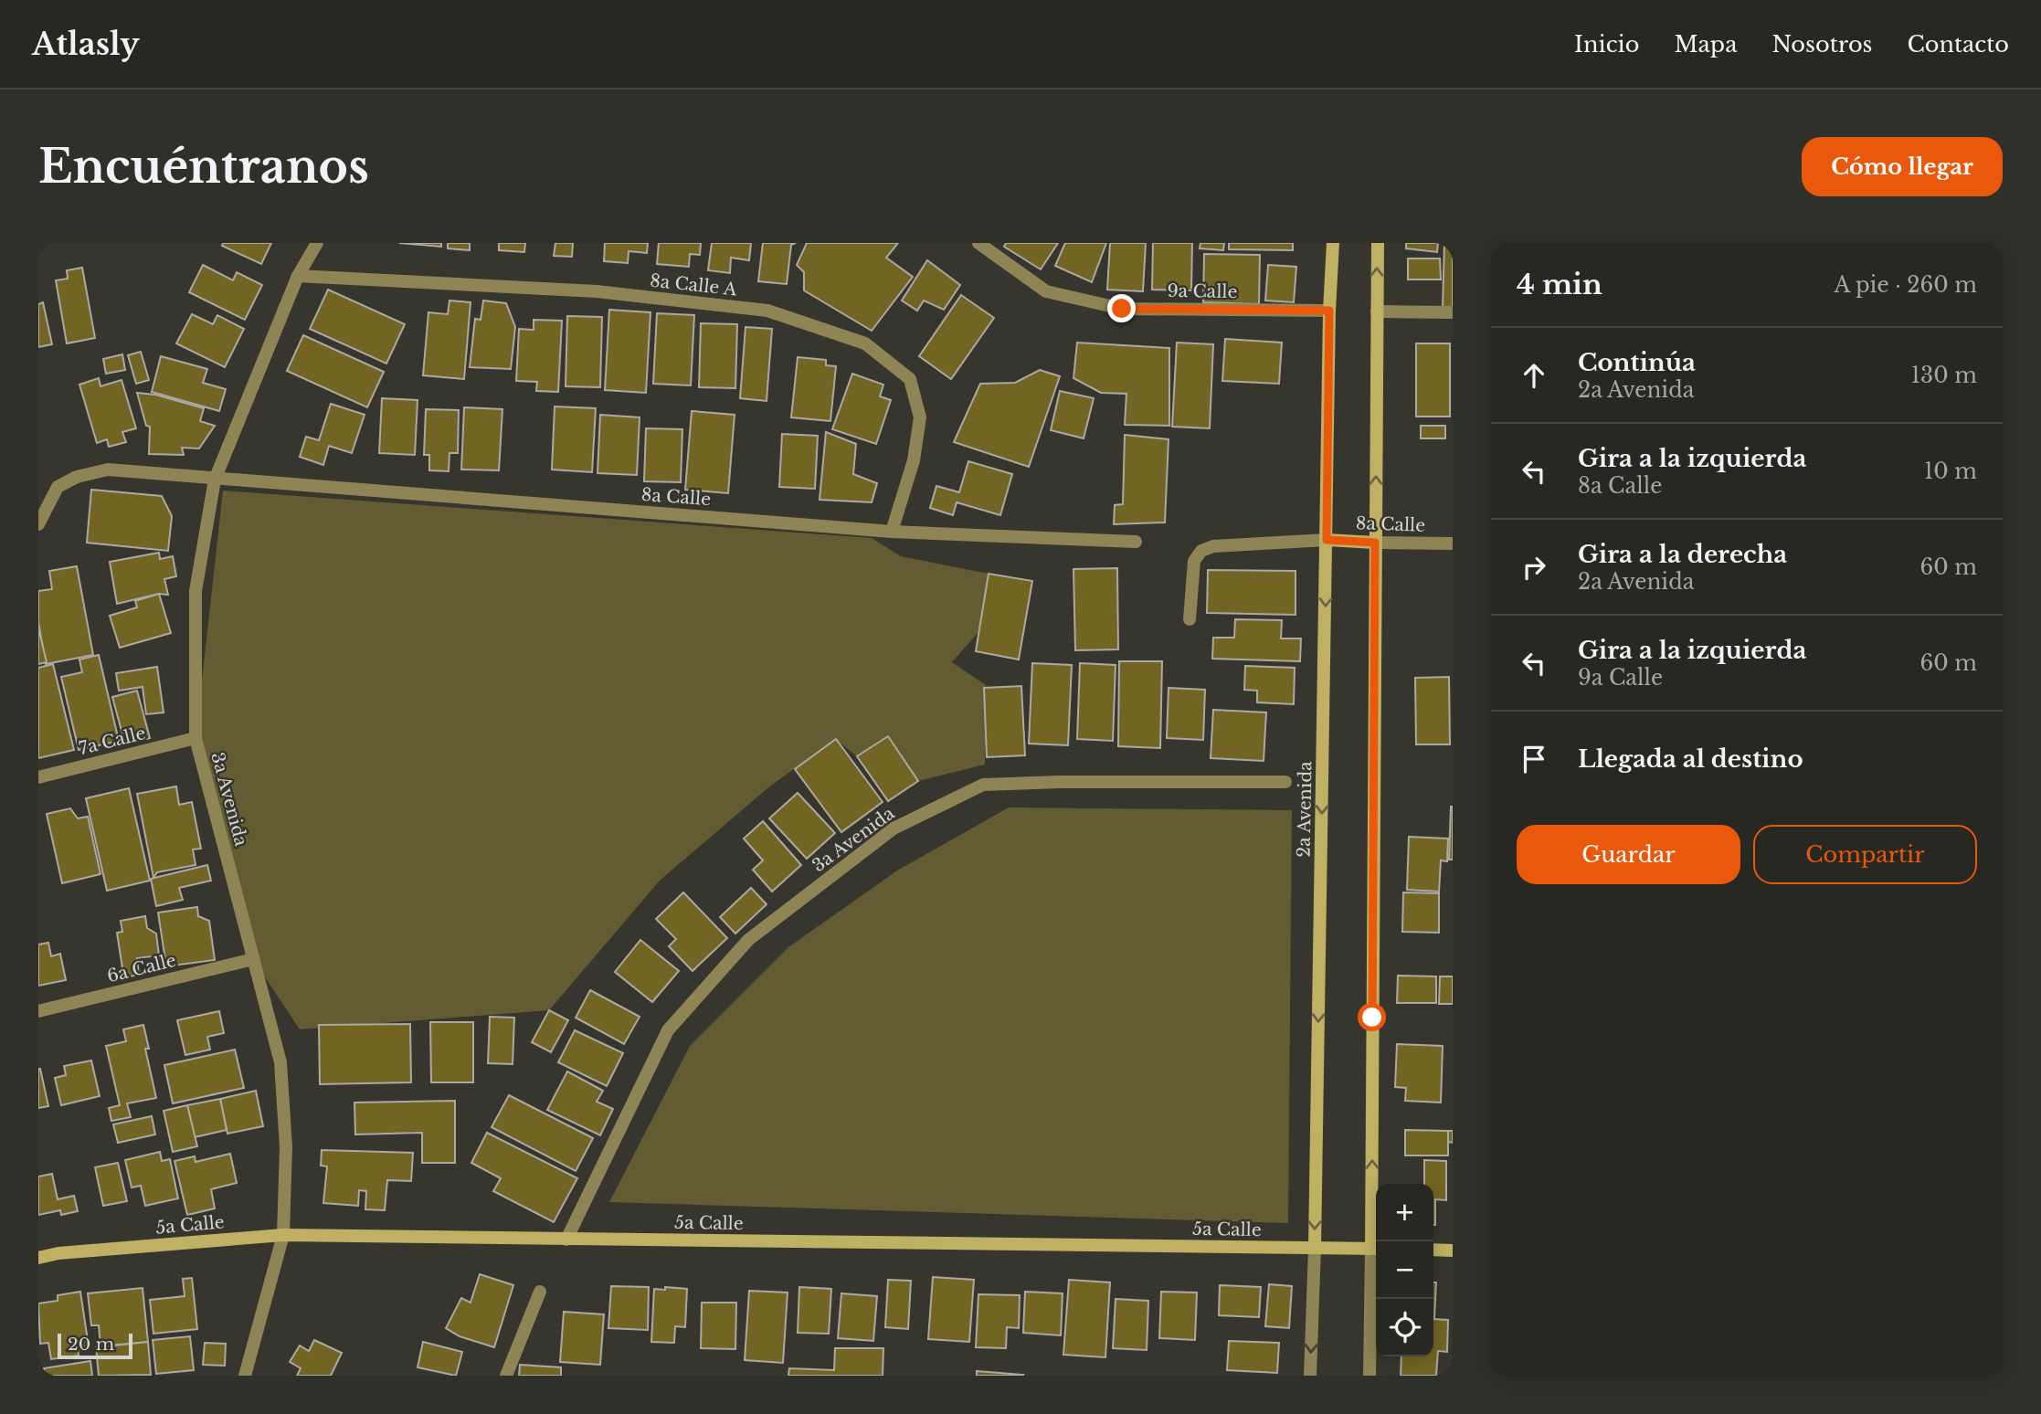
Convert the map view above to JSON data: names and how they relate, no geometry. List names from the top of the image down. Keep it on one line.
{"streets":{"street":["8a Calle A","9a Calle","8a Calle","7a Calle","3a Avenida","2a Avenida","6a Calle","5a Calle"]},"crossings":[["8a Calle A","8a Calle"],["8a Calle A","3a Avenida"],["9a Calle","2a Avenida"],["8a Calle","3a Avenida"],["8a Calle","2a Avenida"],["7a Calle","3a Avenida"],["3a Avenida","6a Calle"],["3a Avenida","5a Calle"],["2a Avenida","5a Calle"]],"scale_bar":"20 m","page":{"header":"Atlasly","nav":["Inicio","Mapa","Nosotros","Contacto"],"buttons":["Cómo llegar",["Guardar","Compartir"]],"title":"Encuéntranos","heading":["4 min","A pie · 260 m"],"list":[["Continúa","2a Avenida","130 m"],["Gira a la izquierda","8a Calle","10 m"],["Gira a la derecha","2a Avenida","60 m"],["Gira a la izquierda","9a Calle","60 m"],"Llegada al destino"],"map_buttons":["+","−"],"scale":"20 m"}}
